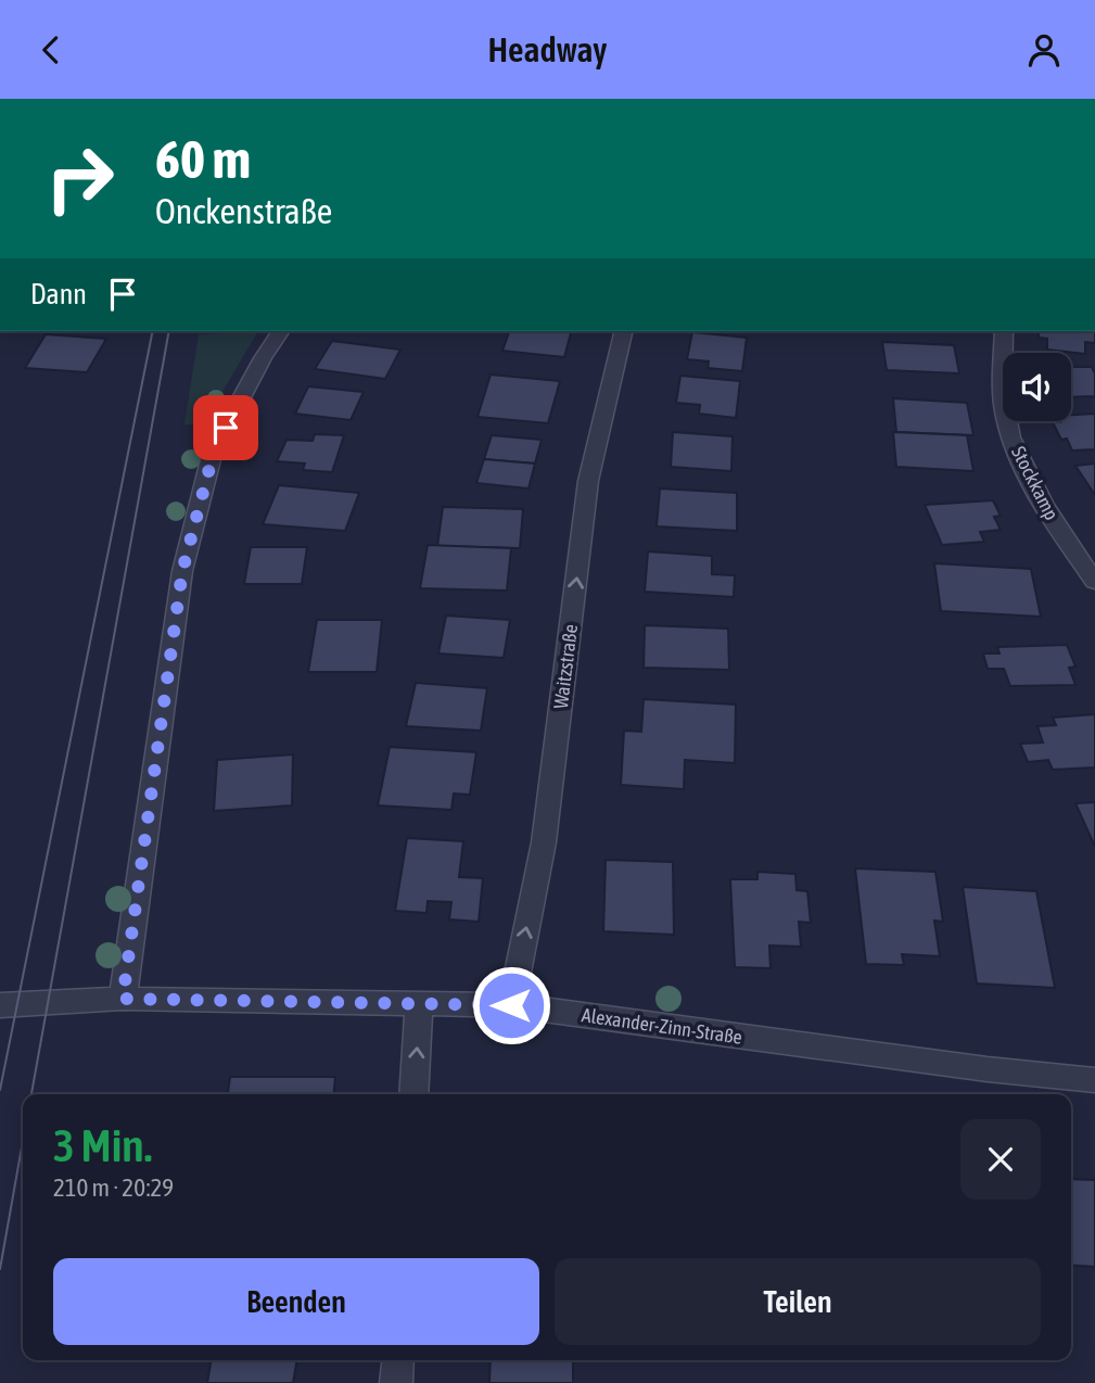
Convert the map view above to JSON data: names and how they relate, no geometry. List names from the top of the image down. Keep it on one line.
{"streets":{"street":["Stockkamp","Waitzstraße","Alexander-Zinn-Straße"]},"crossings":[["Waitzstraße","Alexander-Zinn-Straße"]],"one_way":["Waitzstraße"],"page":{"header":"Headway","turn":["60 m","Onckenstraße"],"then":"Dann","heading":["3 Min.","210 m · 20:29"],"buttons":["Beenden","Teilen"]}}
